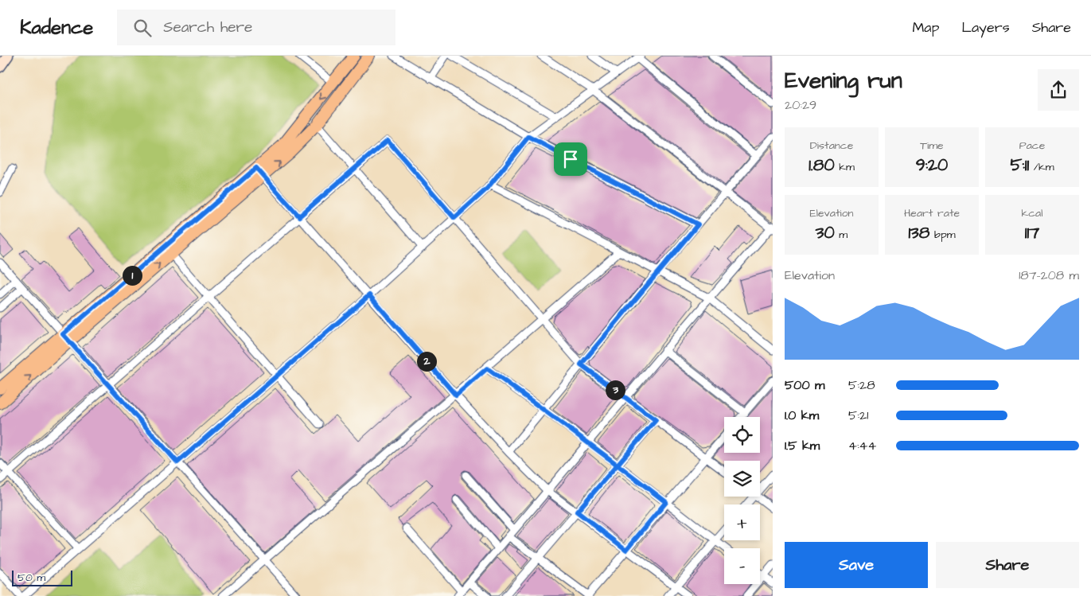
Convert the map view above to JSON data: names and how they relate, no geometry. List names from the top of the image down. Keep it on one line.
{"scale_bar":"50 m","page":{"header":"Kadence","search":"Search here","nav":["Map","Layers","Share"],"heading":["Evening run","20:29"],"stats":[["Distance","1.80 km"],["Time","9:20"],["Pace","5:11 /km"],["Elevation","30 m"],["Heart rate","138 bpm"],["kcal","117"]],"chart":["Elevation","187–208 m"],"pins":["1","2","3"],"list":[{"name":"500 m","note":"5:28"},{"name":"1.0 km","note":"5:21"},{"name":"1.5 km","note":"4:44"}],"map_buttons":["+","−"],"buttons":["Save","Share"],"scale":"50 m"}}
